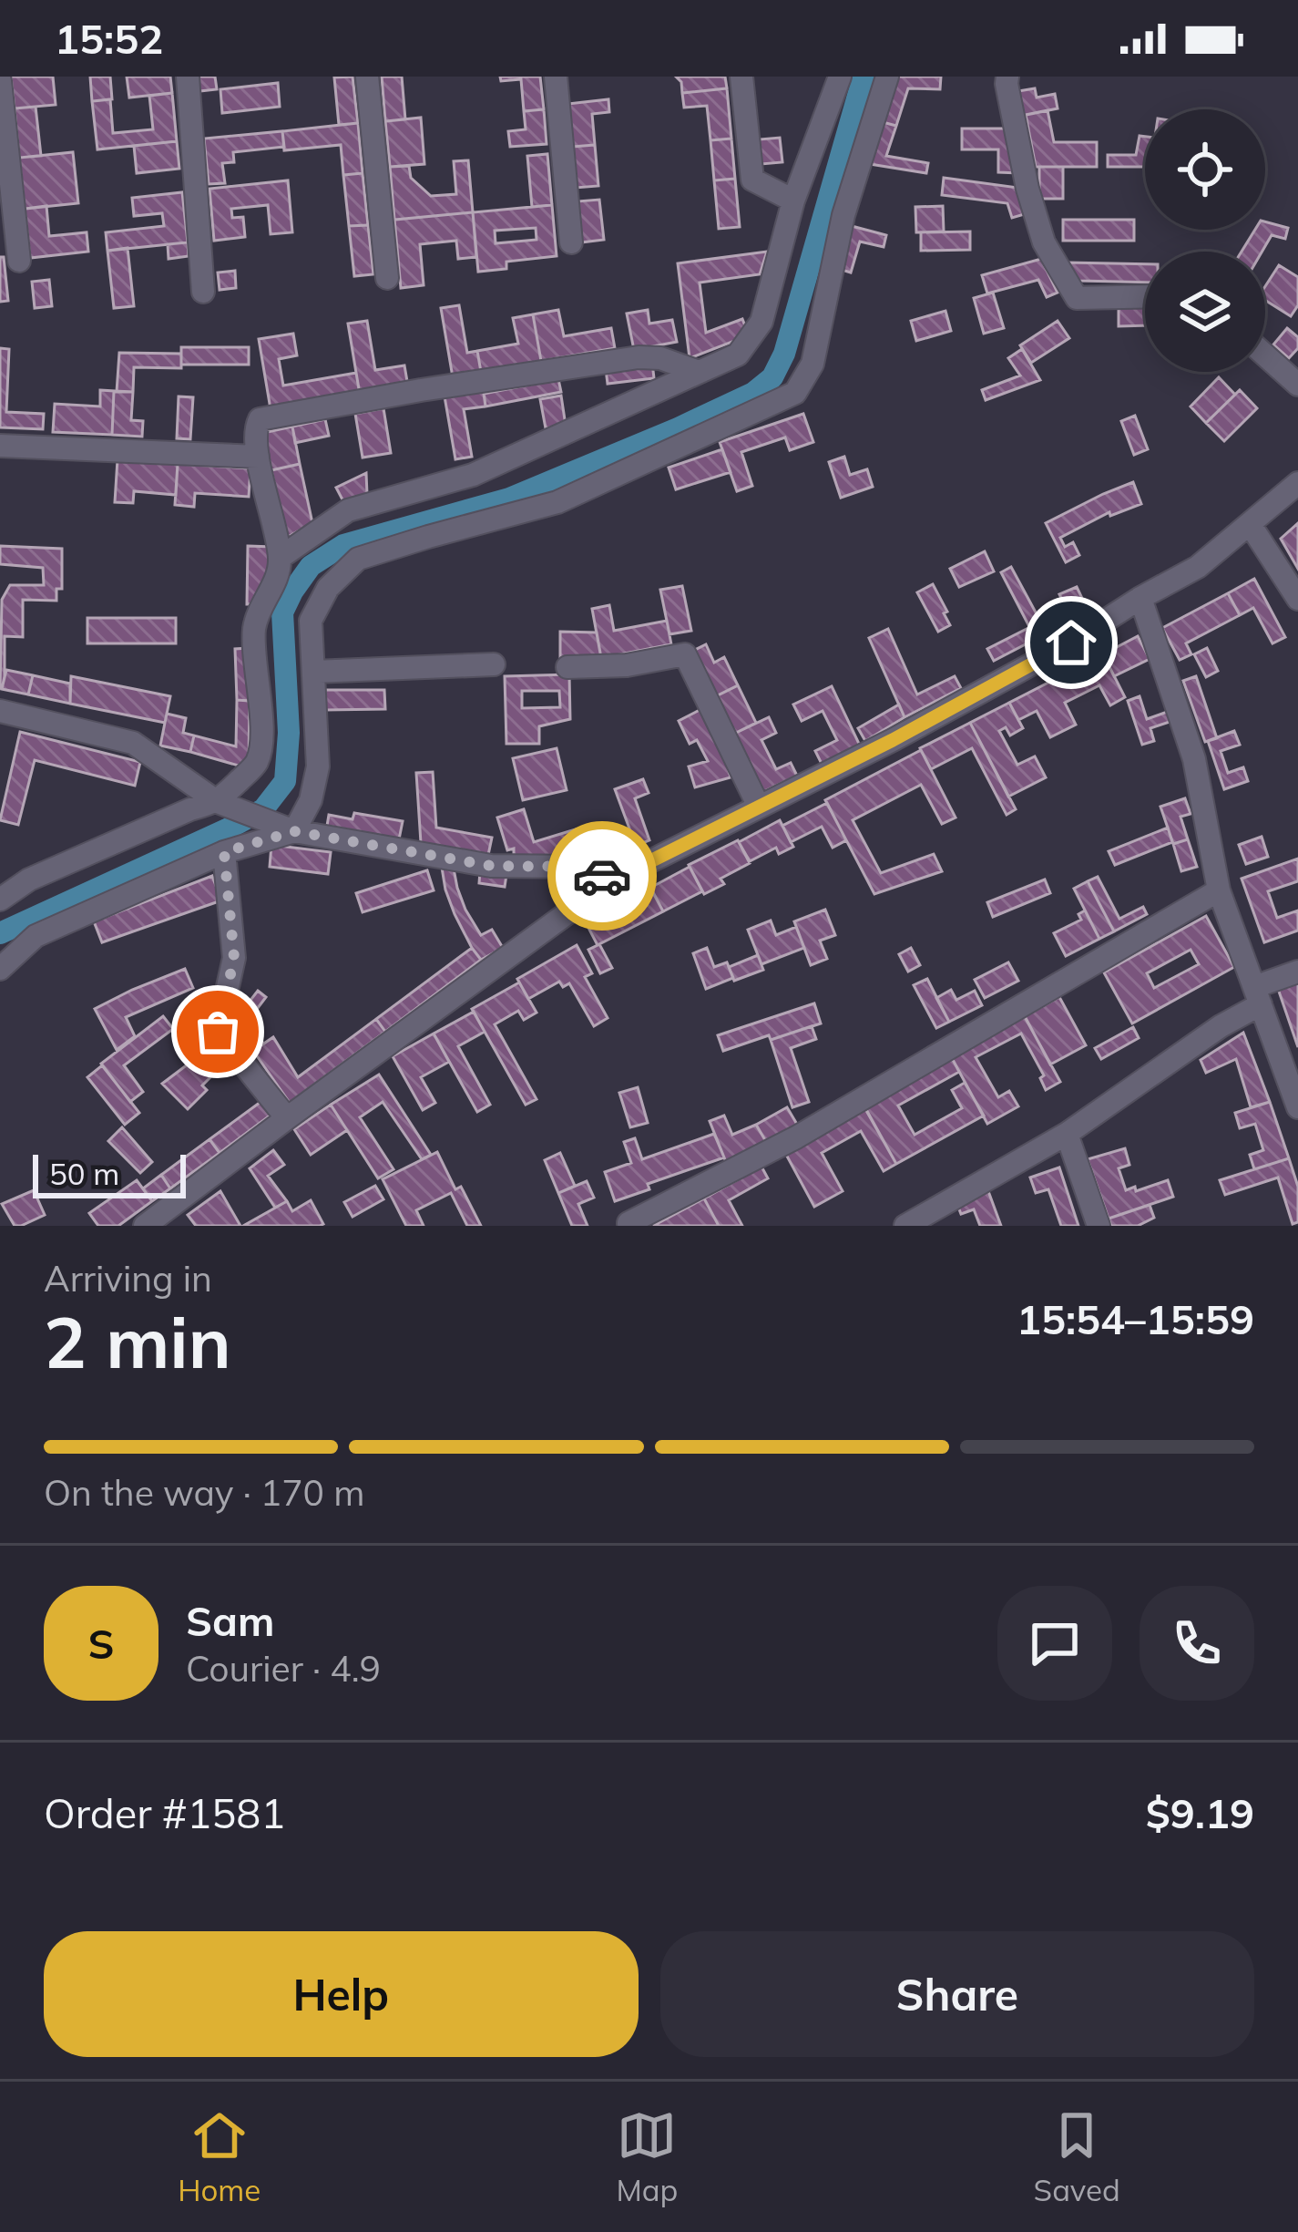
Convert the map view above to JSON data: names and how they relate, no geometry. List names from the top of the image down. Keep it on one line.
{"scale_bar":"50 m","page":{"status":"15:52","scale":"50 m","heading":["2 min","Arriving in","15:54–15:59"],"panel":["Sam","Courier · 4.9","Order #1581","$9.19"],"bar":"On the way · 170 m","round":"S","buttons":["Help","Share"],"tabs":["Home","Map","Saved"]}}
